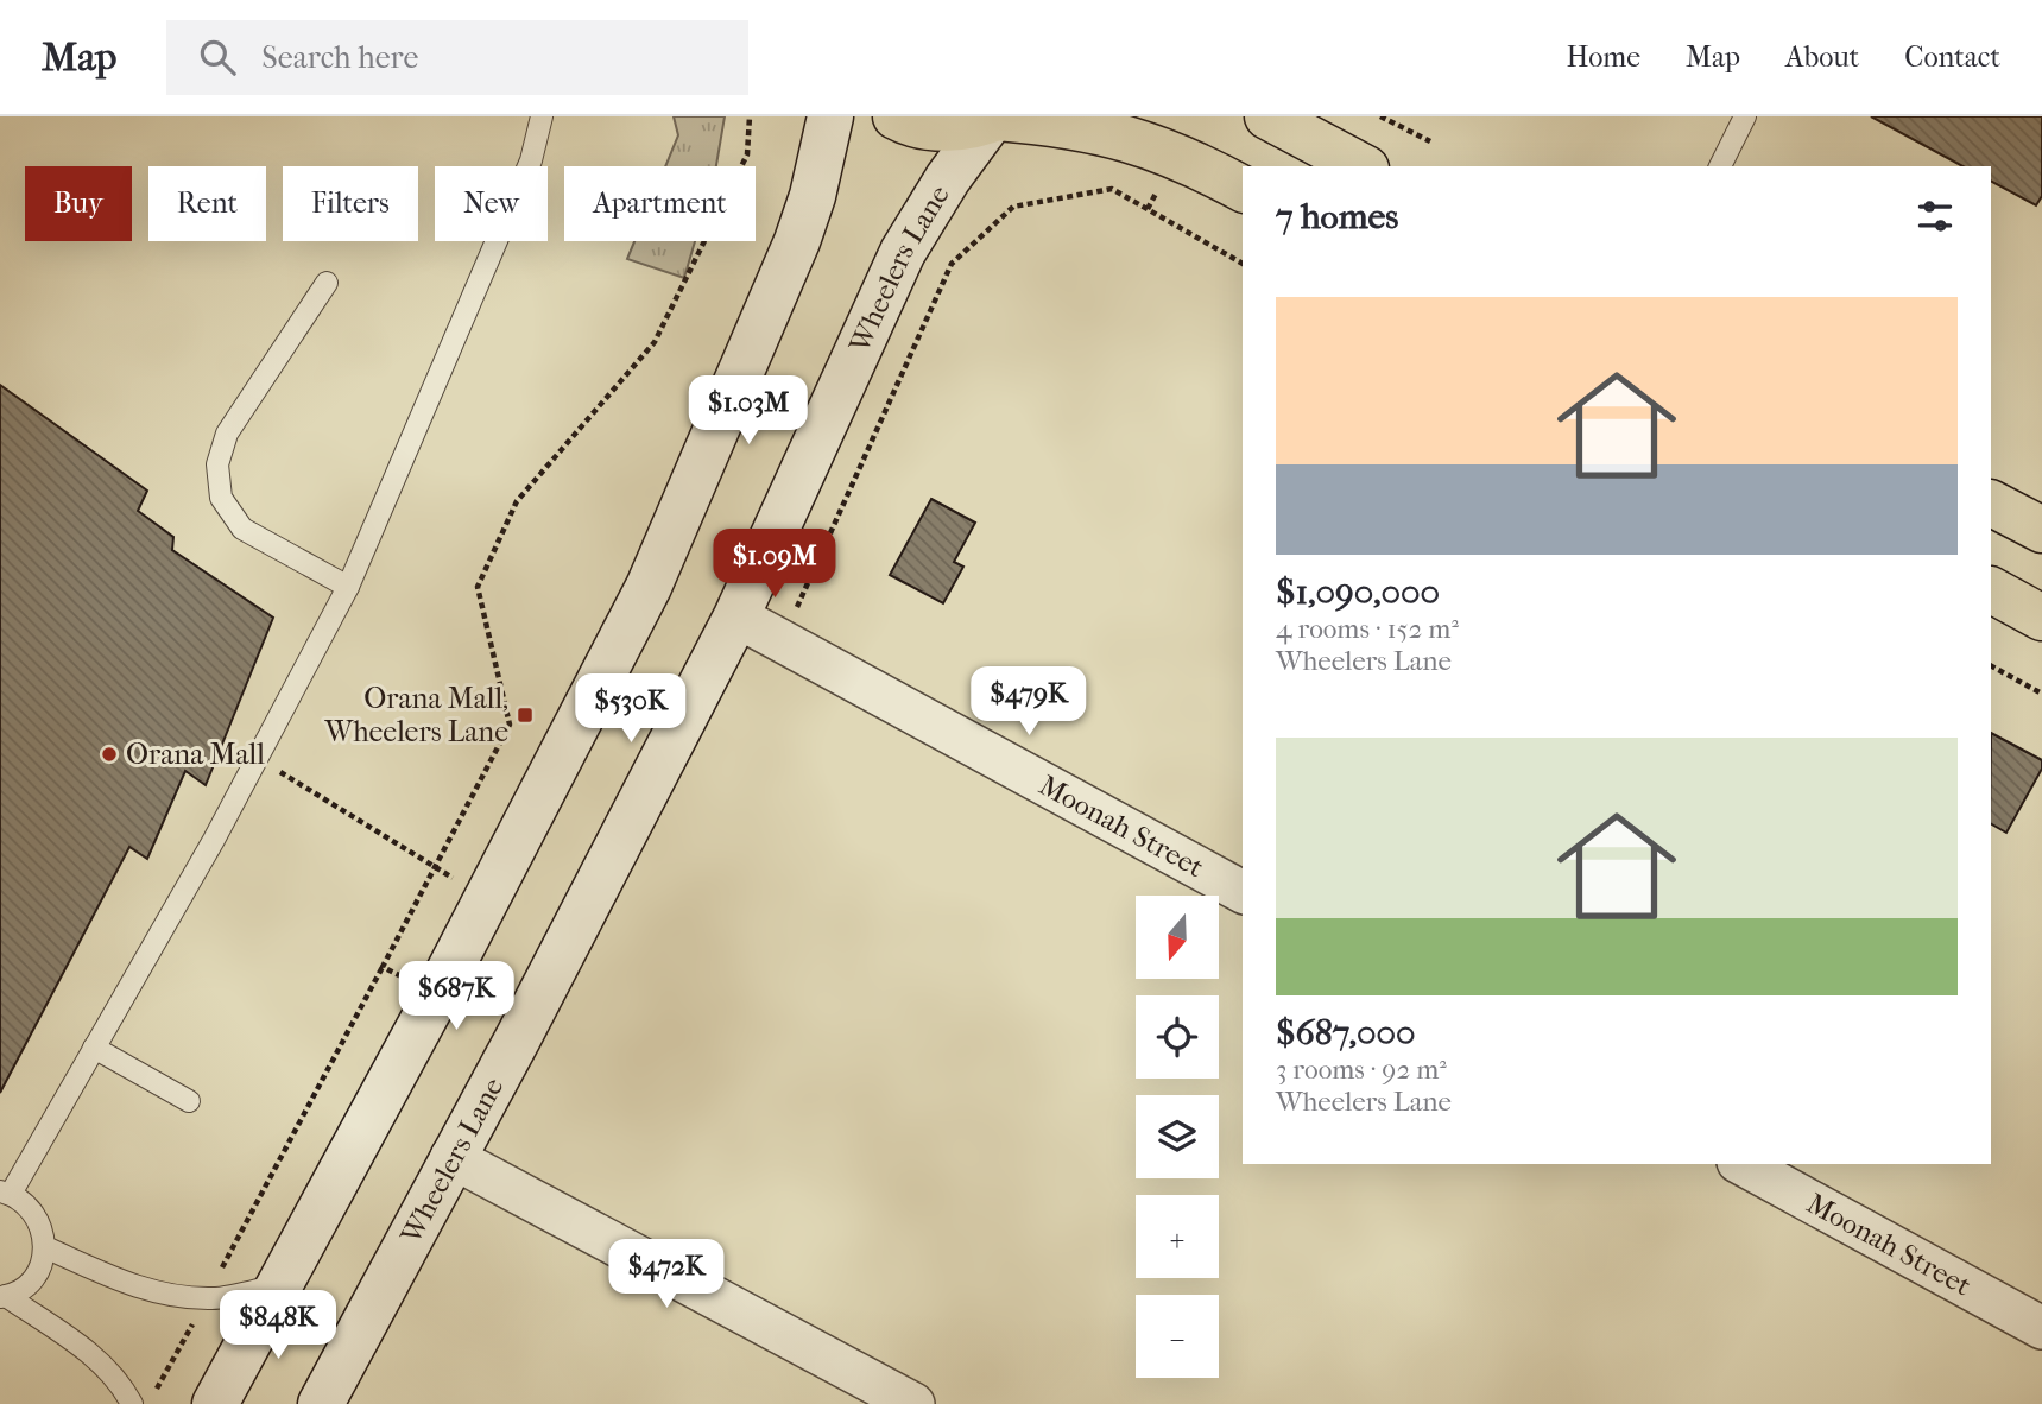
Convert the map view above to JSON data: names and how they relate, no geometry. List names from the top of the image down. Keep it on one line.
{"streets":{"main road":["Wheelers Lane"],"street":["Moonah Street"]},"crossings":[["Wheelers Lane","Moonah Street"]],"places":{"transit":["Orana Mall, Wheelers Lane"],"other":["Orana Mall"]},"north":"bottom","page":{"header":"Map","search":"Search here","nav":["Home","Map","About","Contact"],"chip":["Buy","Rent","Filters","New","Apartment"],"heading":"7 homes","list":[{"name":"$1,090,000","note":"4 rooms · 152 m² · Wheelers Lane"},{"name":"$687,000","note":"3 rooms · 92 m² · Wheelers Lane"}],"price":["$1.03M","$1.09M","$479K","$530K","$687K","$472K","$848K"],"map_buttons":["+","−"]}}
